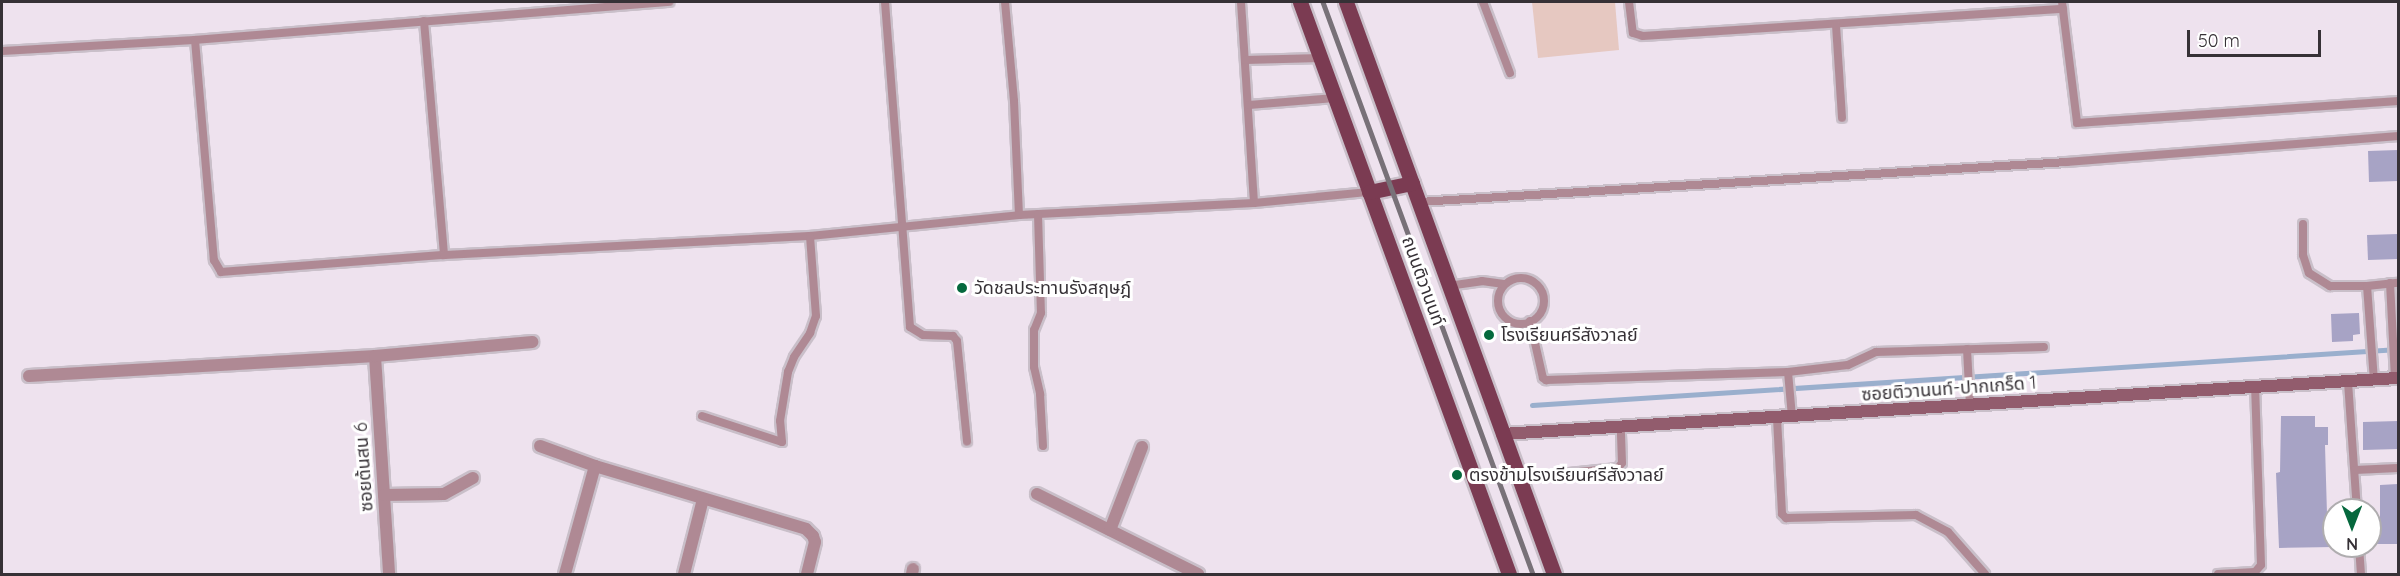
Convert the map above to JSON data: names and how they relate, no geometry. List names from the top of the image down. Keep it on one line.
{"streets":{"main road":["ถนนติวานนท์"],"street":["ซอยติวานนท์-ปากเกร็ด 1","ซอยต้นสน 6"]},"crossings":[["ถนนติวานนท์","ซอยติวานนท์-ปากเกร็ด 1"]],"places":["วัดชลประทานรังสฤษฎ์","โรงเรียนศรีสังวาลย์","ตรงข้ามโรงเรียนศรีสังวาลย์"],"scale_bar":"50 m","north":"bottom"}
